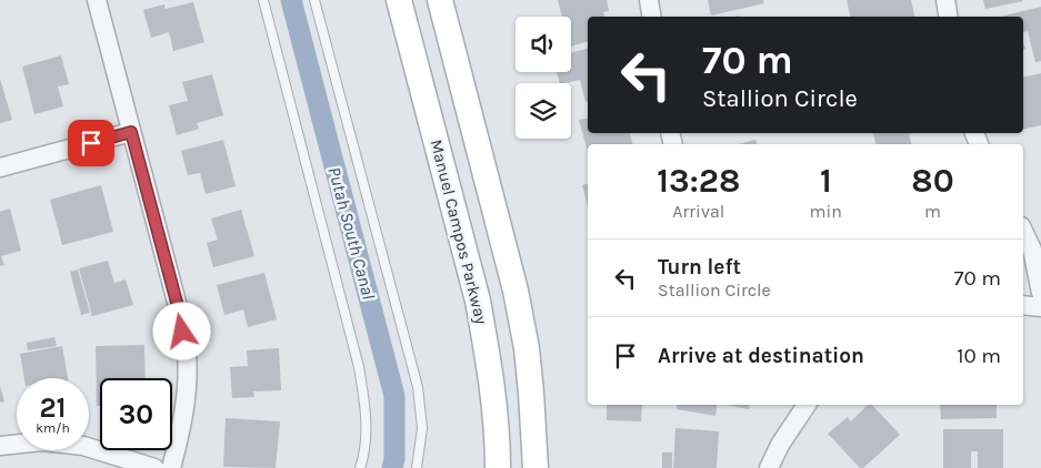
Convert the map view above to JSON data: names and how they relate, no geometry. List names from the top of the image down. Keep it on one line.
{"streets":{"main road":["Manuel Campos Parkway"]},"water":["Putah South Canal"],"page":{"turn":["70 m","Stallion Circle"],"eta":["13:28","Arrival","1","min","80","m"],"list":[{"name":"Turn left","note":"Stallion Circle","value":"70 m"},{"name":"Arrive at destination","value":"10 m"}],"speed":"21 km/h","limit":"30"}}
